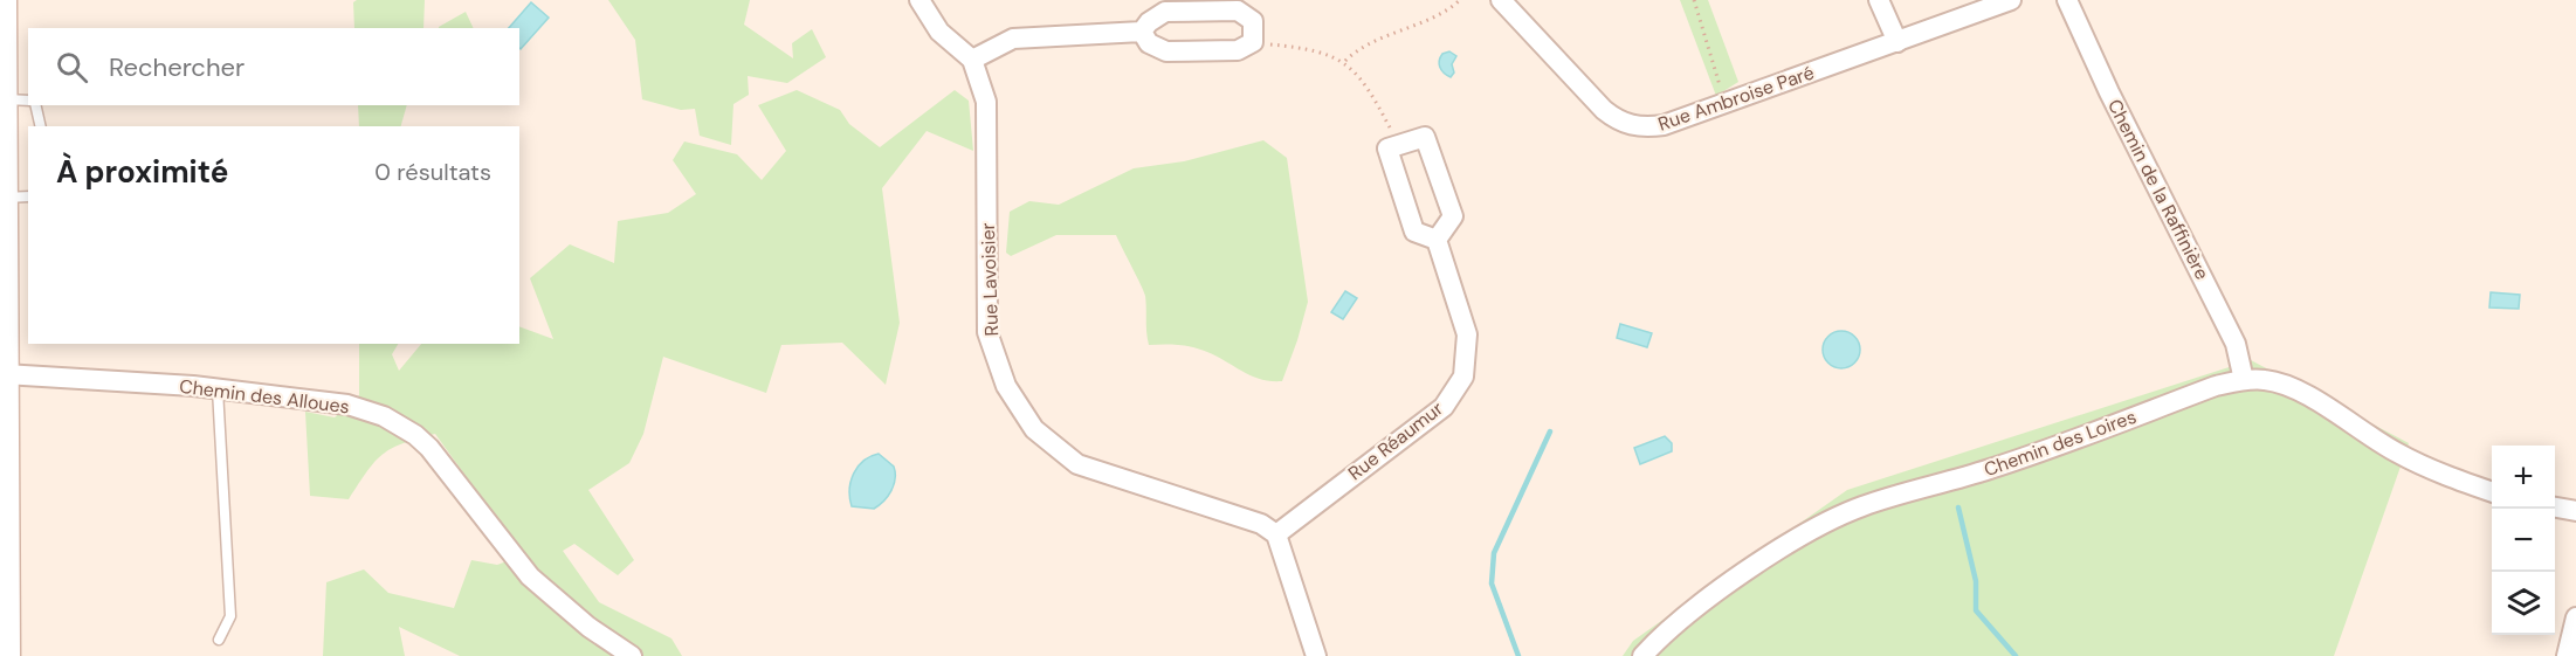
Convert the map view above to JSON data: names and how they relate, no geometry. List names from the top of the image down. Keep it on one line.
{"streets":{"street":["Rue Ambroise Paré","Chemin de la Raffinière","Rue Lavoisier","Chemin des Alloues","Rue Réaumur","Chemin des Loires"]},"crossings":[["Chemin de la Raffinière","Chemin des Loires"],["Rue Lavoisier","Rue Réaumur"]],"page":{"search":"Rechercher","heading":["À proximité","0 résultats"],"map_buttons":["+","−"]}}
